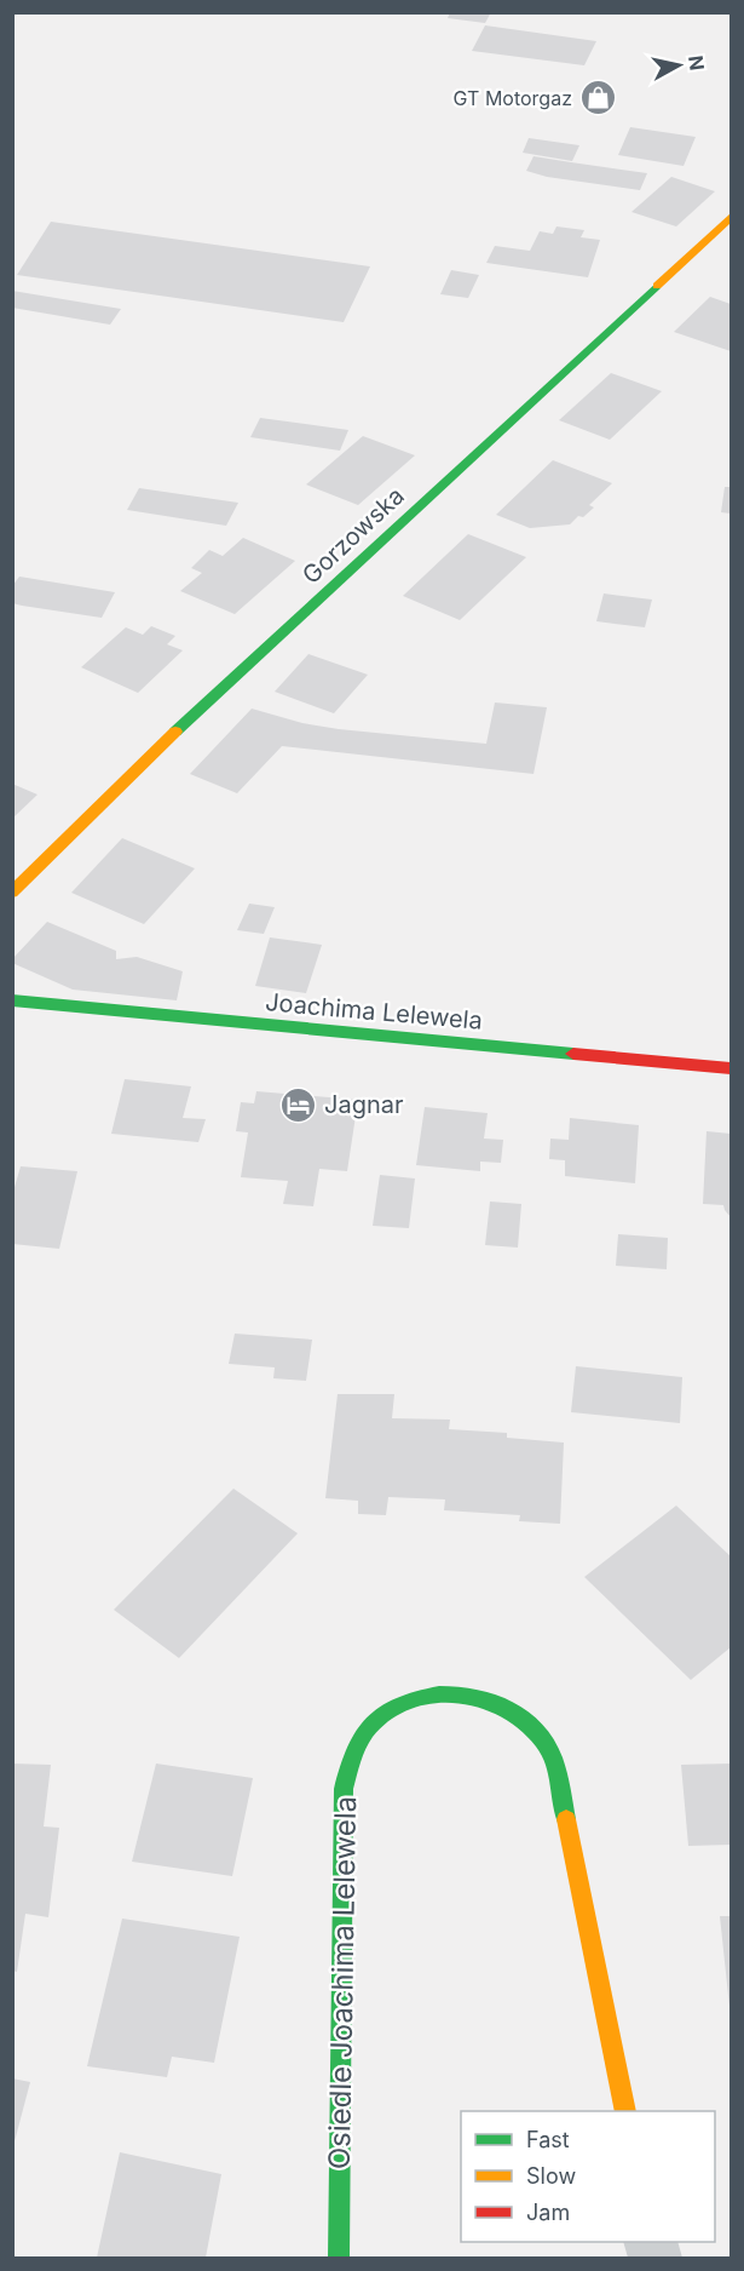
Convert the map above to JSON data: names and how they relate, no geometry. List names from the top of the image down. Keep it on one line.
{"streets":{"street":["Gorzowska","Joachima Lelewela","Osiedle Joachima Lelewela"]},"places":{"shop":["GT Motorgaz"],"hotel":["Jagnar"]},"legend":["Fast","Slow","Jam"],"north":"right"}
